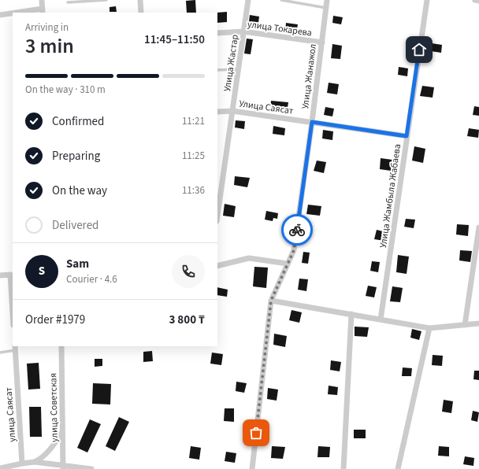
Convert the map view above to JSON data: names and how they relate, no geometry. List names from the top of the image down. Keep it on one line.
{"streets":{"street":["улица Токарева","Улица Жастар","Улица Жанажол","Улица Саясат","Улица Жамбыла Жабаева","улица Советская","улица Саясат"]},"crossings":[["улица Токарева","Улица Жастар"],["улица Токарева","Улица Жанажол"],["Улица Жастар","Улица Саясат"],["Улица Жанажол","Улица Саясат"],["Улица Саясат","Улица Жамбыла Жабаева"]],"page":{"heading":["3 min","Arriving in","11:45–11:50"],"panel":["Sam","Courier · 4.6","Order #1979","3 800 ₸"],"bar":"On the way · 310 m","list":[["Confirmed","11:21"],["Preparing","11:25"],["On the way","11:36"],"Delivered"],"round":"S"}}
